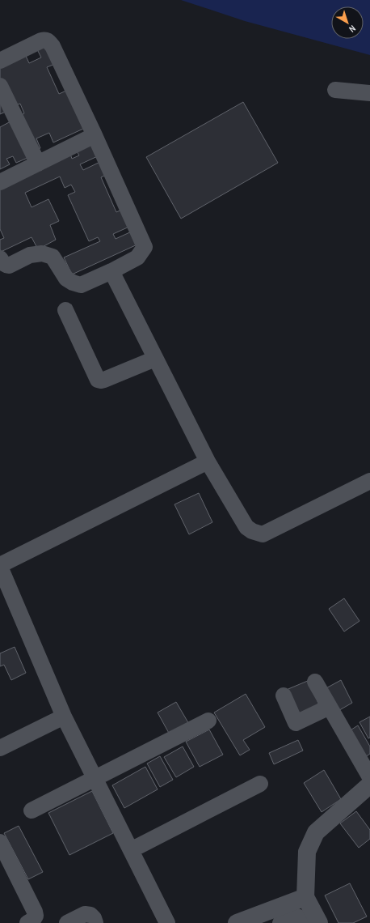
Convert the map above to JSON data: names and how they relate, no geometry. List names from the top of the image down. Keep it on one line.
{"north":"bottom right"}
